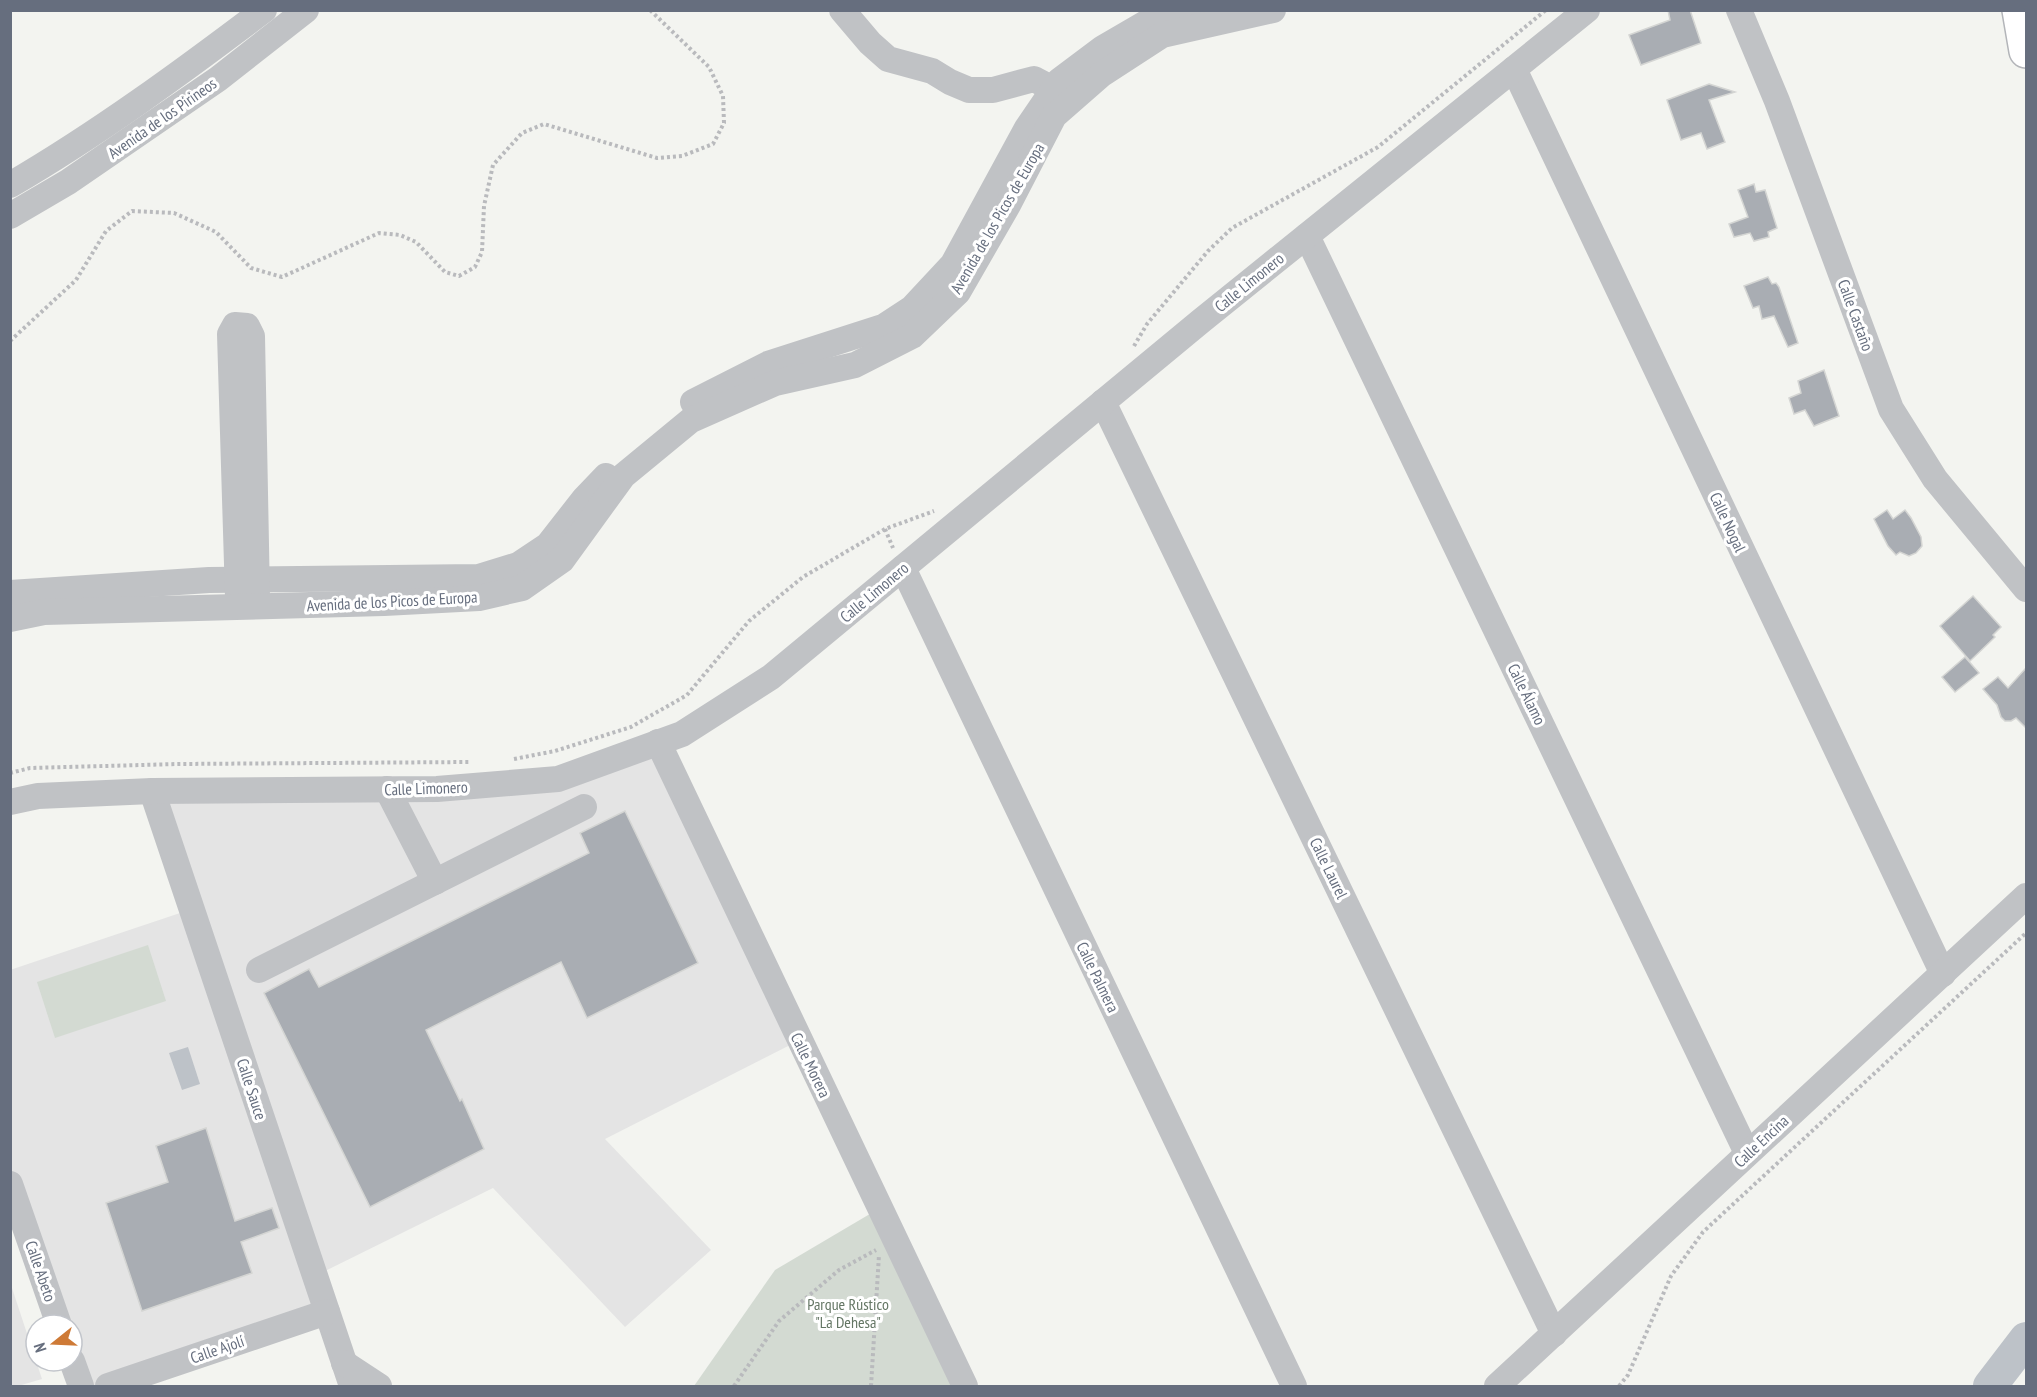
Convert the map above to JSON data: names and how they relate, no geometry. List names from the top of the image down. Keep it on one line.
{"streets":{"street":["Avenida de los Pirineos","Avenida de los Picos de Europa","Calle Limonero","Calle Castaño","Calle Nogal","Calle Álamo","Calle Laurel","Calle Palmera","Calle Morera","Calle Sauce","Calle Encina","Calle Abeto","Calle Ajolí"]},"crossings":[["Calle Limonero","Calle Nogal"],["Calle Limonero","Calle Álamo"],["Calle Limonero","Calle Laurel"],["Calle Limonero","Calle Palmera"],["Calle Limonero","Calle Morera"],["Calle Limonero","Calle Sauce"],["Calle Nogal","Calle Encina"],["Calle Álamo","Calle Encina"],["Calle Laurel","Calle Encina"],["Calle Sauce","Calle Ajolí"]],"parks":["Parque Rústico \"La Dehesa\""],"north":"left"}
